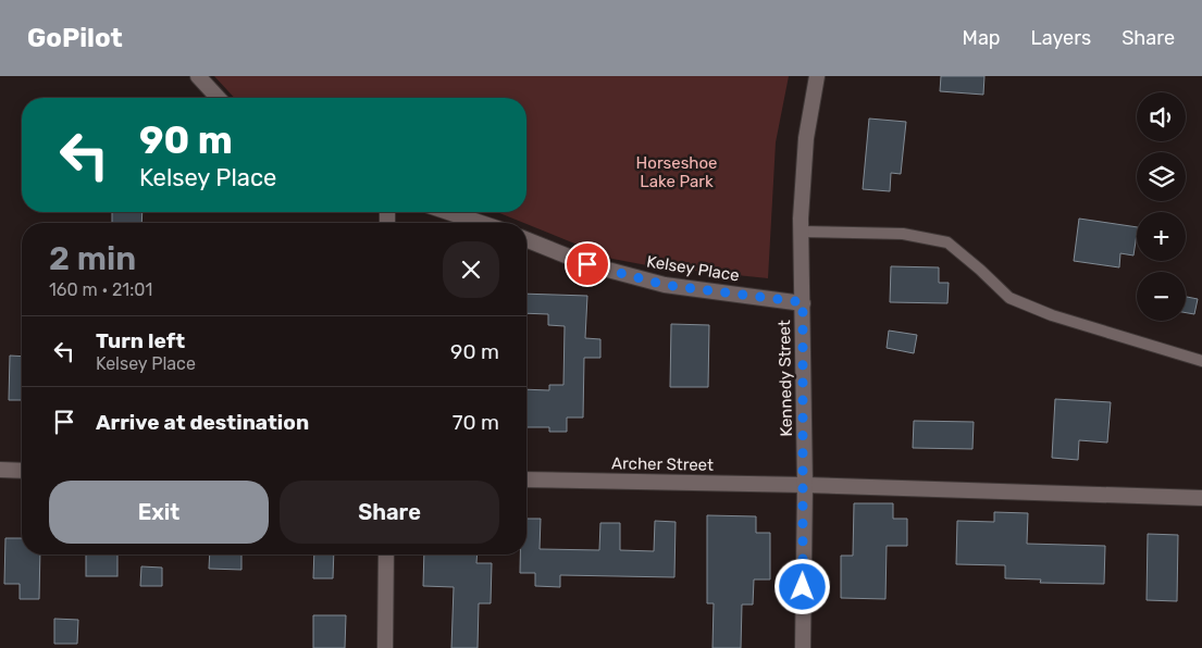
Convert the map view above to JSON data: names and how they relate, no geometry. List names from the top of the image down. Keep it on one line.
{"streets":{"street":["Kelsey Place","Kennedy Street","Archer Street"]},"crossings":[["Kelsey Place","Kennedy Street"],["Kennedy Street","Archer Street"]],"parks":["Horseshoe Lake Park"],"page":{"header":"GoPilot","nav":["Map","Layers","Share"],"map_buttons":["+","−"],"turn":["90 m","Kelsey Place"],"heading":["2 min","160 m · 21:01"],"list":[{"name":"Turn left","note":"Kelsey Place","value":"90 m"},{"name":"Arrive at destination","value":"70 m"}],"buttons":["Exit","Share"]}}
